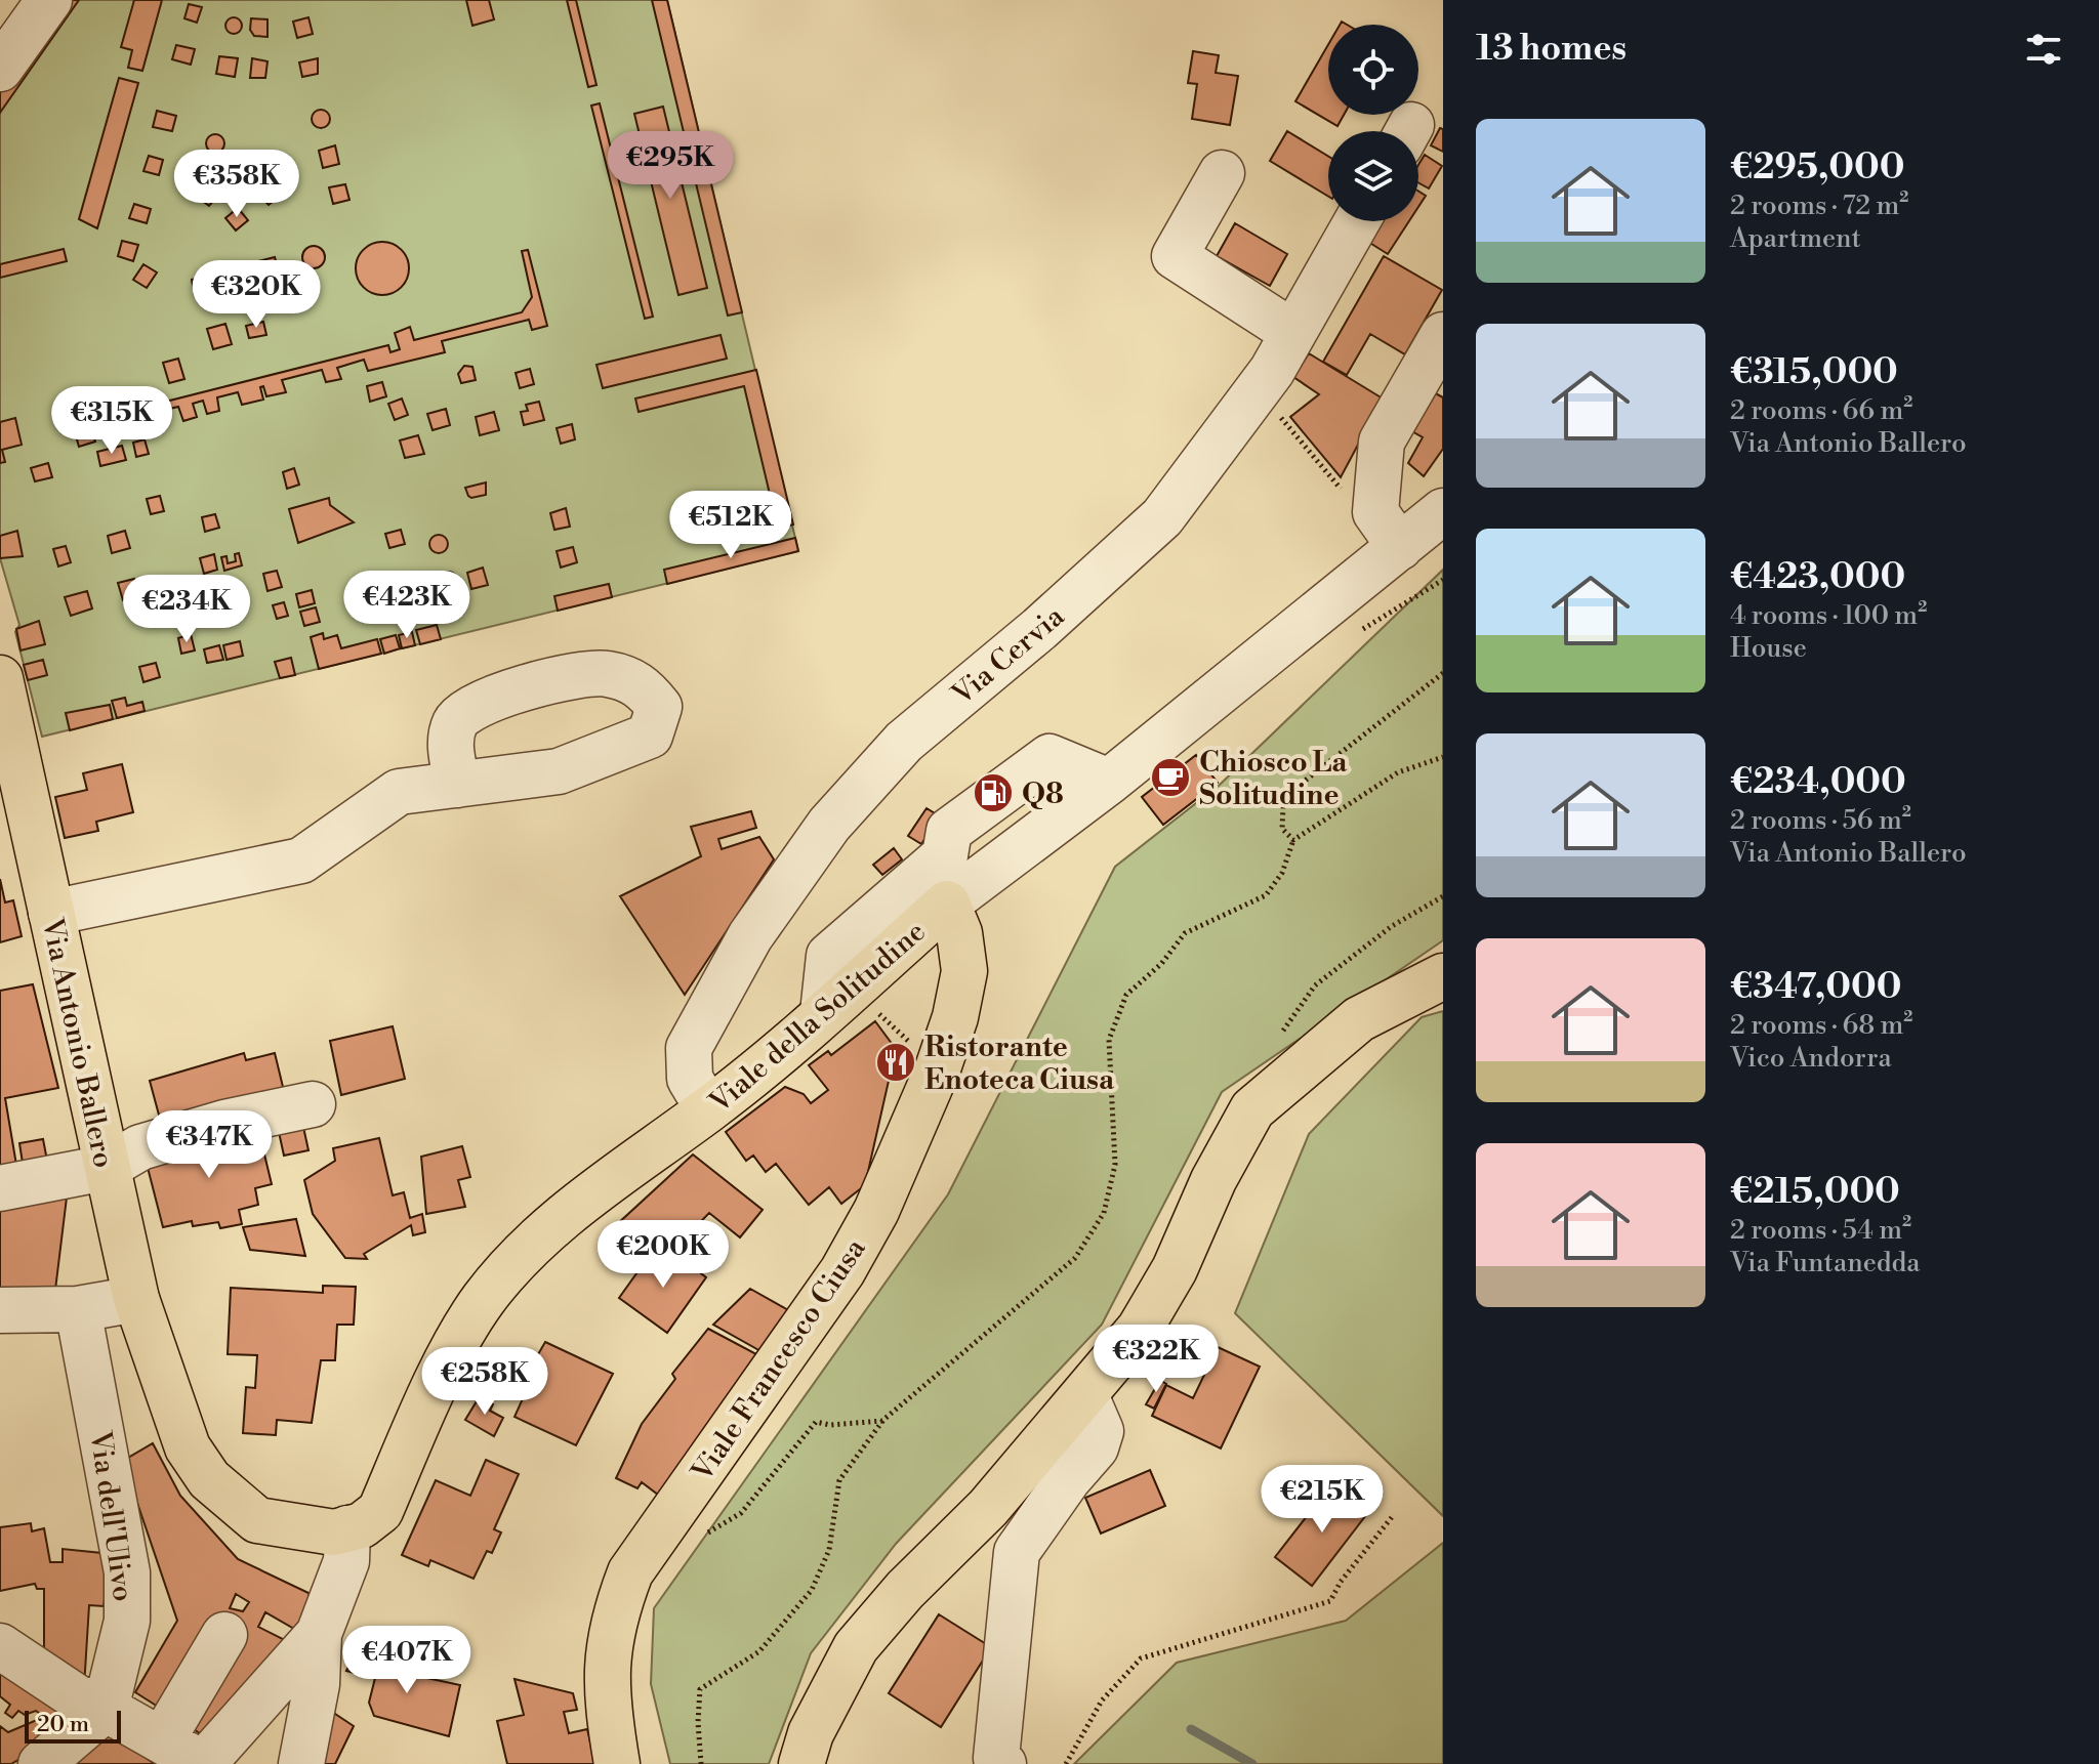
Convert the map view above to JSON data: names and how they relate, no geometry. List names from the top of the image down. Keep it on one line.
{"streets":{"main road":["Viale della Solitudine","Via Antonio Ballero","Viale Francesco Ciusa"],"street":["Via Cervia","Via dell'Ulivo"]},"crossings":[["Via Cervia","Viale della Solitudine"],["Viale della Solitudine","Via Antonio Ballero"],["Viale della Solitudine","Viale Francesco Ciusa"]],"places":{"cafe":["Chiosco La Solitudine"],"fuel station":["Q8"],"restaurant":["Ristorante Enoteca Ciusa"]},"scale_bar":"20 m","page":{"heading":"13 homes","list":[{"name":"€295,000","note":"2 rooms · 72 m² · Apartment"},{"name":"€315,000","note":"2 rooms · 66 m² · Via Antonio Ballero"},{"name":"€423,000","note":"4 rooms · 100 m² · House"},{"name":"€234,000","note":"2 rooms · 56 m² · Via Antonio Ballero"},{"name":"€347,000","note":"2 rooms · 68 m² · Vico Andorra"},{"name":"€215,000","note":"2 rooms · 54 m² · Via Funtanedda"}],"price":["€295K","€358K","€320K","€315K","€512K","€423K","€234K","€347K","€200K","€322K","€258K","€215K","€407K"],"scale":"20 m"}}
